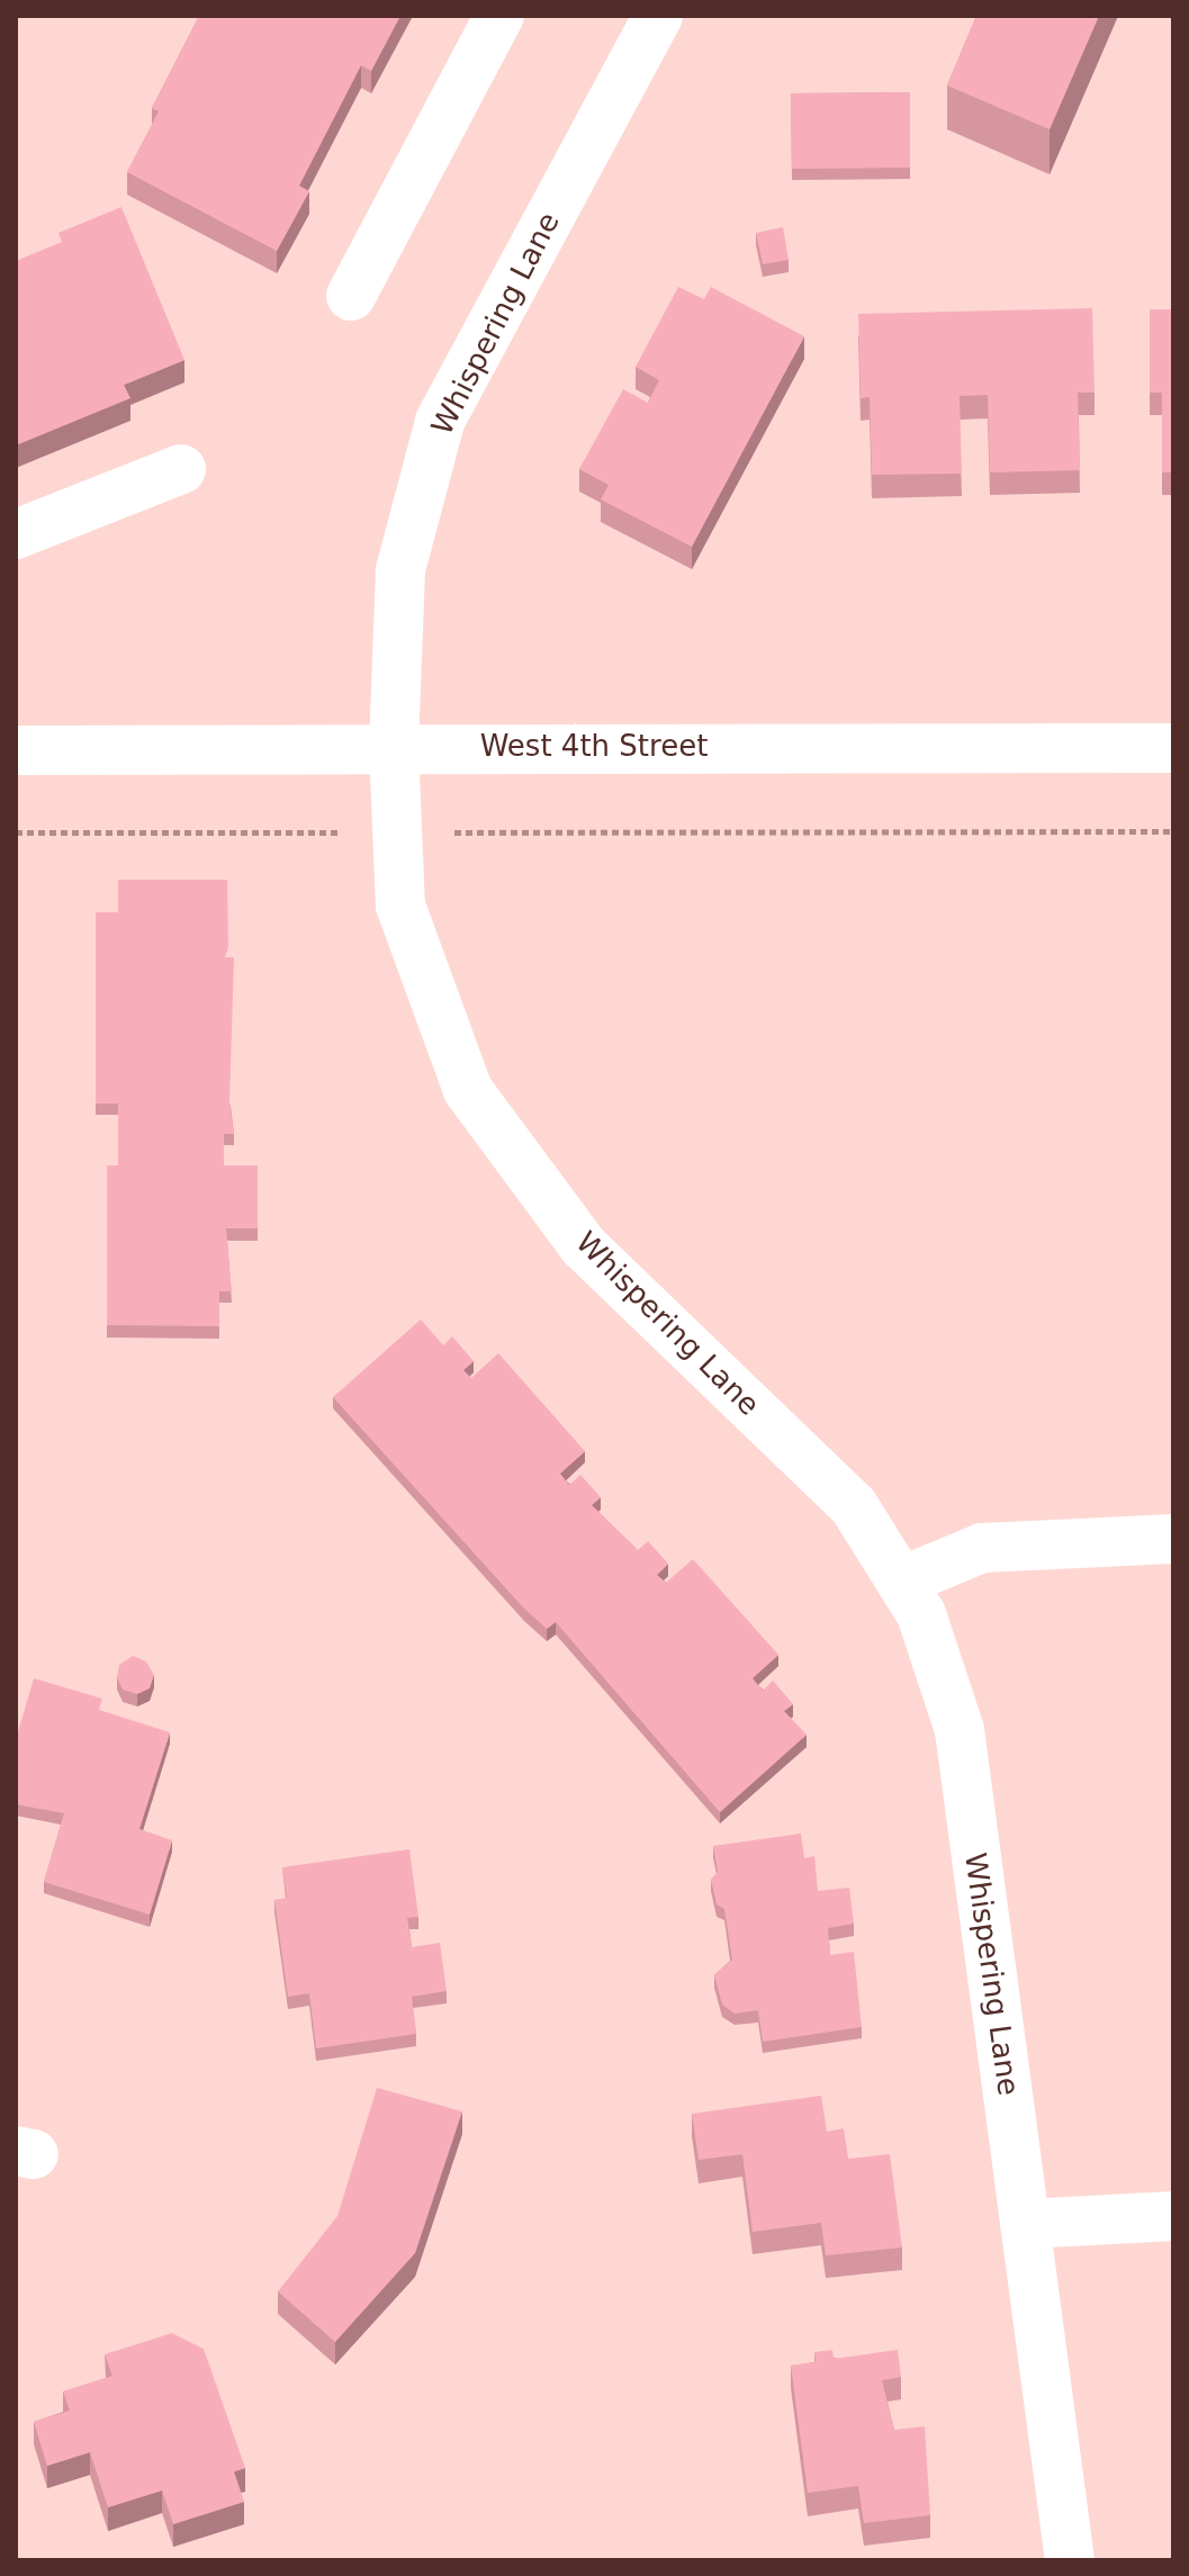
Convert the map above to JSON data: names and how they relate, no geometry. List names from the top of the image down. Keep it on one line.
{"streets":{"street":["Whispering Lane","West 4th Street"]},"crossings":[["Whispering Lane","West 4th Street"]]}
